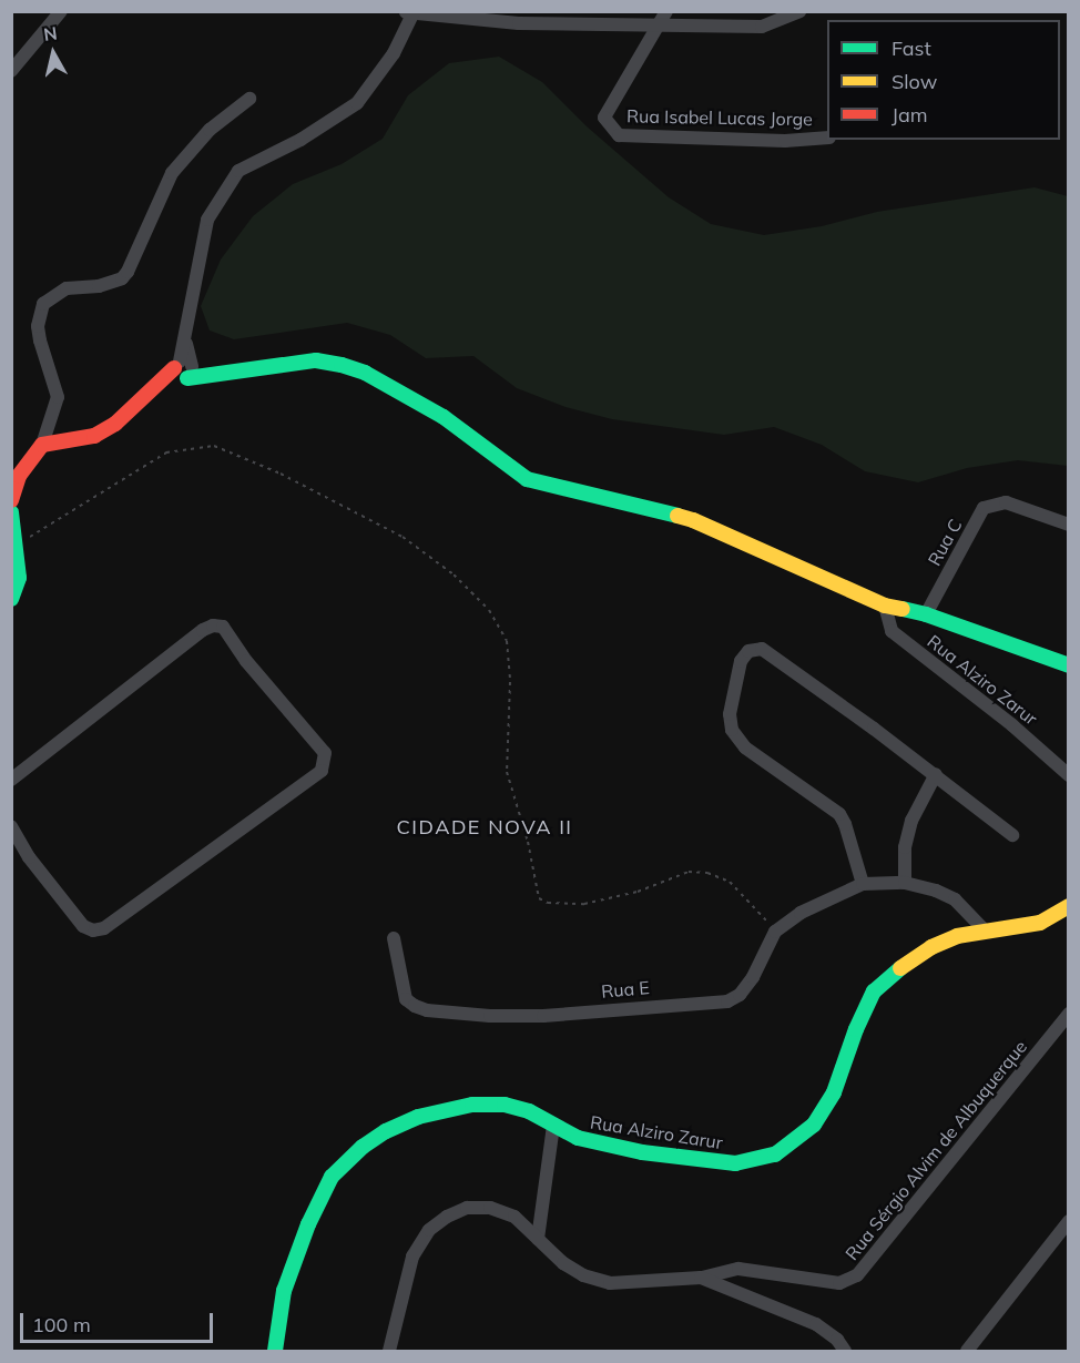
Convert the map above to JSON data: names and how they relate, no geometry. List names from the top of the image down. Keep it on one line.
{"streets":{"street":["Rua Isabel Lucas Jorge","Rua C","Rua Alziro Zarur","Rua E","Rua Sérgio Alvim de Albuquerque"]},"districts":["CIDADE NOVA II"],"legend":["Fast","Slow","Jam"],"scale_bar":"100 m","north":"top"}
